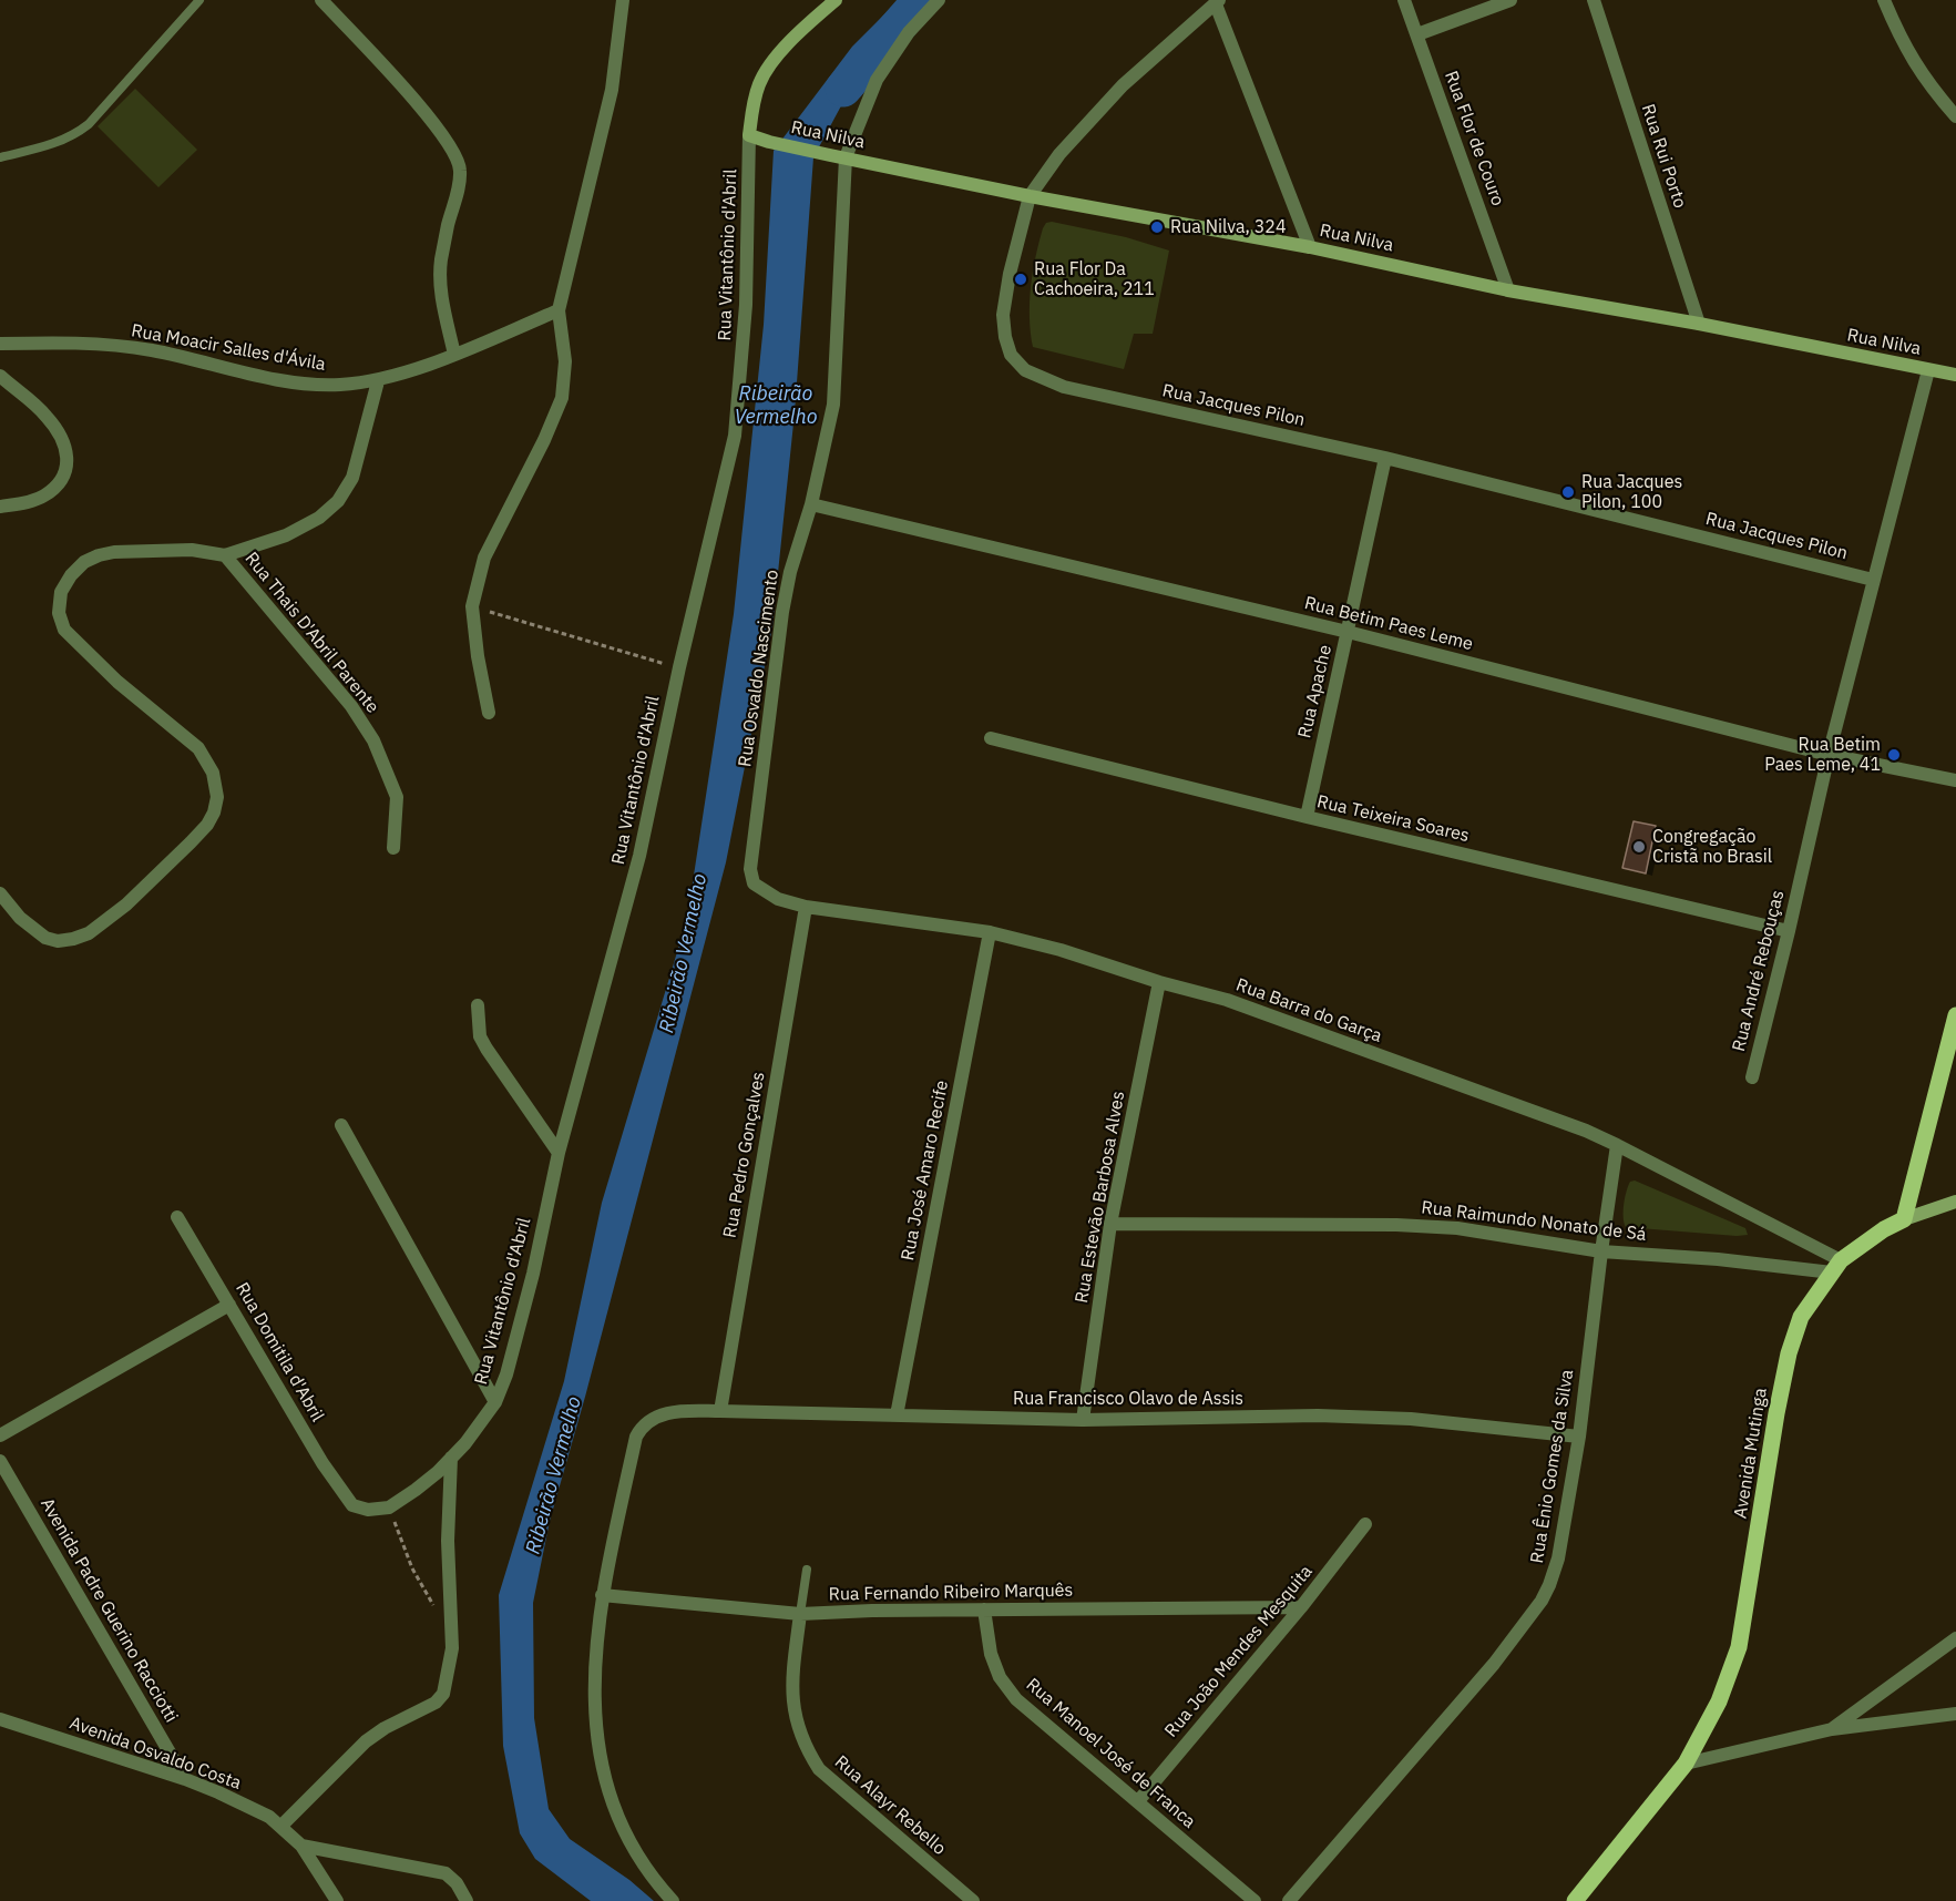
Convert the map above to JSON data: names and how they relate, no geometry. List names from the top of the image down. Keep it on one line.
{"streets":{"main road":["Avenida Mutinga"],"street":["Rua Nilva","Rua Flor de Couro","Rua Rui Porto","Rua Vitantônio d'Abril","Rua Moacir Salles d'Ávila","Rua Jacques Pilon","Rua Betim Paes Leme","Rua Thais D'Abril Parente","Rua Osvaldo Nascimento","Rua Apache","Rua Teixeira Soares","Rua André Rebouças","Rua Barra do Garça","Rua Pedro Gonçalves","Rua José Amaro Recife","Rua Estevão Barbosa Alves","Rua Raimundo Nonato de Sá","Rua Domitila d'Abril","Rua Francisco Olavo de Assis","Rua Ênio Gomes da Silva","Rua Fernando Ribeiro Marquês","Avenida Padre Guerino Racciotti","Rua João Mendes Mesquita","Avenida Osvaldo Costa","Rua Manoel José de Franca","Rua Alayr Rebello"]},"crossings":[["Rua Nilva","Rua Flor de Couro"],["Rua Nilva","Rua Rui Porto"],["Rua Nilva","Rua Vitantônio d'Abril"],["Rua Nilva","Rua Jacques Pilon"],["Rua Nilva","Rua Osvaldo Nascimento"],["Rua Nilva","Rua André Rebouças"],["Rua Vitantônio d'Abril","Rua Domitila d'Abril"],["Rua Jacques Pilon","Rua Apache"],["Rua Jacques Pilon","Rua André Rebouças"],["Rua Betim Paes Leme","Rua Osvaldo Nascimento"],["Rua Betim Paes Leme","Rua Apache"],["Rua Betim Paes Leme","Rua André Rebouças"],["Rua Osvaldo Nascimento","Rua Barra do Garça"],["Rua Apache","Rua Teixeira Soares"],["Rua Teixeira Soares","Rua André Rebouças"],["Rua Barra do Garça","Rua Pedro Gonçalves"],["Rua Barra do Garça","Rua José Amaro Recife"],["Rua Barra do Garça","Rua Estevão Barbosa Alves"],["Rua Barra do Garça","Rua Raimundo Nonato de Sá"],["Rua Barra do Garça","Avenida Mutinga"],["Rua Barra do Garça","Rua Ênio Gomes da Silva"],["Rua Pedro Gonçalves","Rua Francisco Olavo de Assis"],["Rua José Amaro Recife","Rua Francisco Olavo de Assis"],["Rua Estevão Barbosa Alves","Rua Raimundo Nonato de Sá"],["Rua Estevão Barbosa Alves","Rua Francisco Olavo de Assis"],["Rua Raimundo Nonato de Sá","Avenida Mutinga"],["Rua Raimundo Nonato de Sá","Rua Ênio Gomes da Silva"],["Rua Francisco Olavo de Assis","Rua Ênio Gomes da Silva"],["Rua Francisco Olavo de Assis","Rua Fernando Ribeiro Marquês"],["Rua Fernando Ribeiro Marquês","Rua João Mendes Mesquita"],["Rua Fernando Ribeiro Marquês","Rua Manoel José de Franca"],["Rua Fernando Ribeiro Marquês","Rua Alayr Rebello"],["Avenida Padre Guerino Racciotti","Avenida Osvaldo Costa"],["Rua João Mendes Mesquita","Rua Manoel José de Franca"]],"water":["Ribeirão Vermelho"],"places":["Rua Nilva, 324","Rua Flor Da Cachoeira, 211","Rua Jacques Pilon, 100","Rua Betim Paes Leme, 41","Congregação Cristã no Brasil"]}
